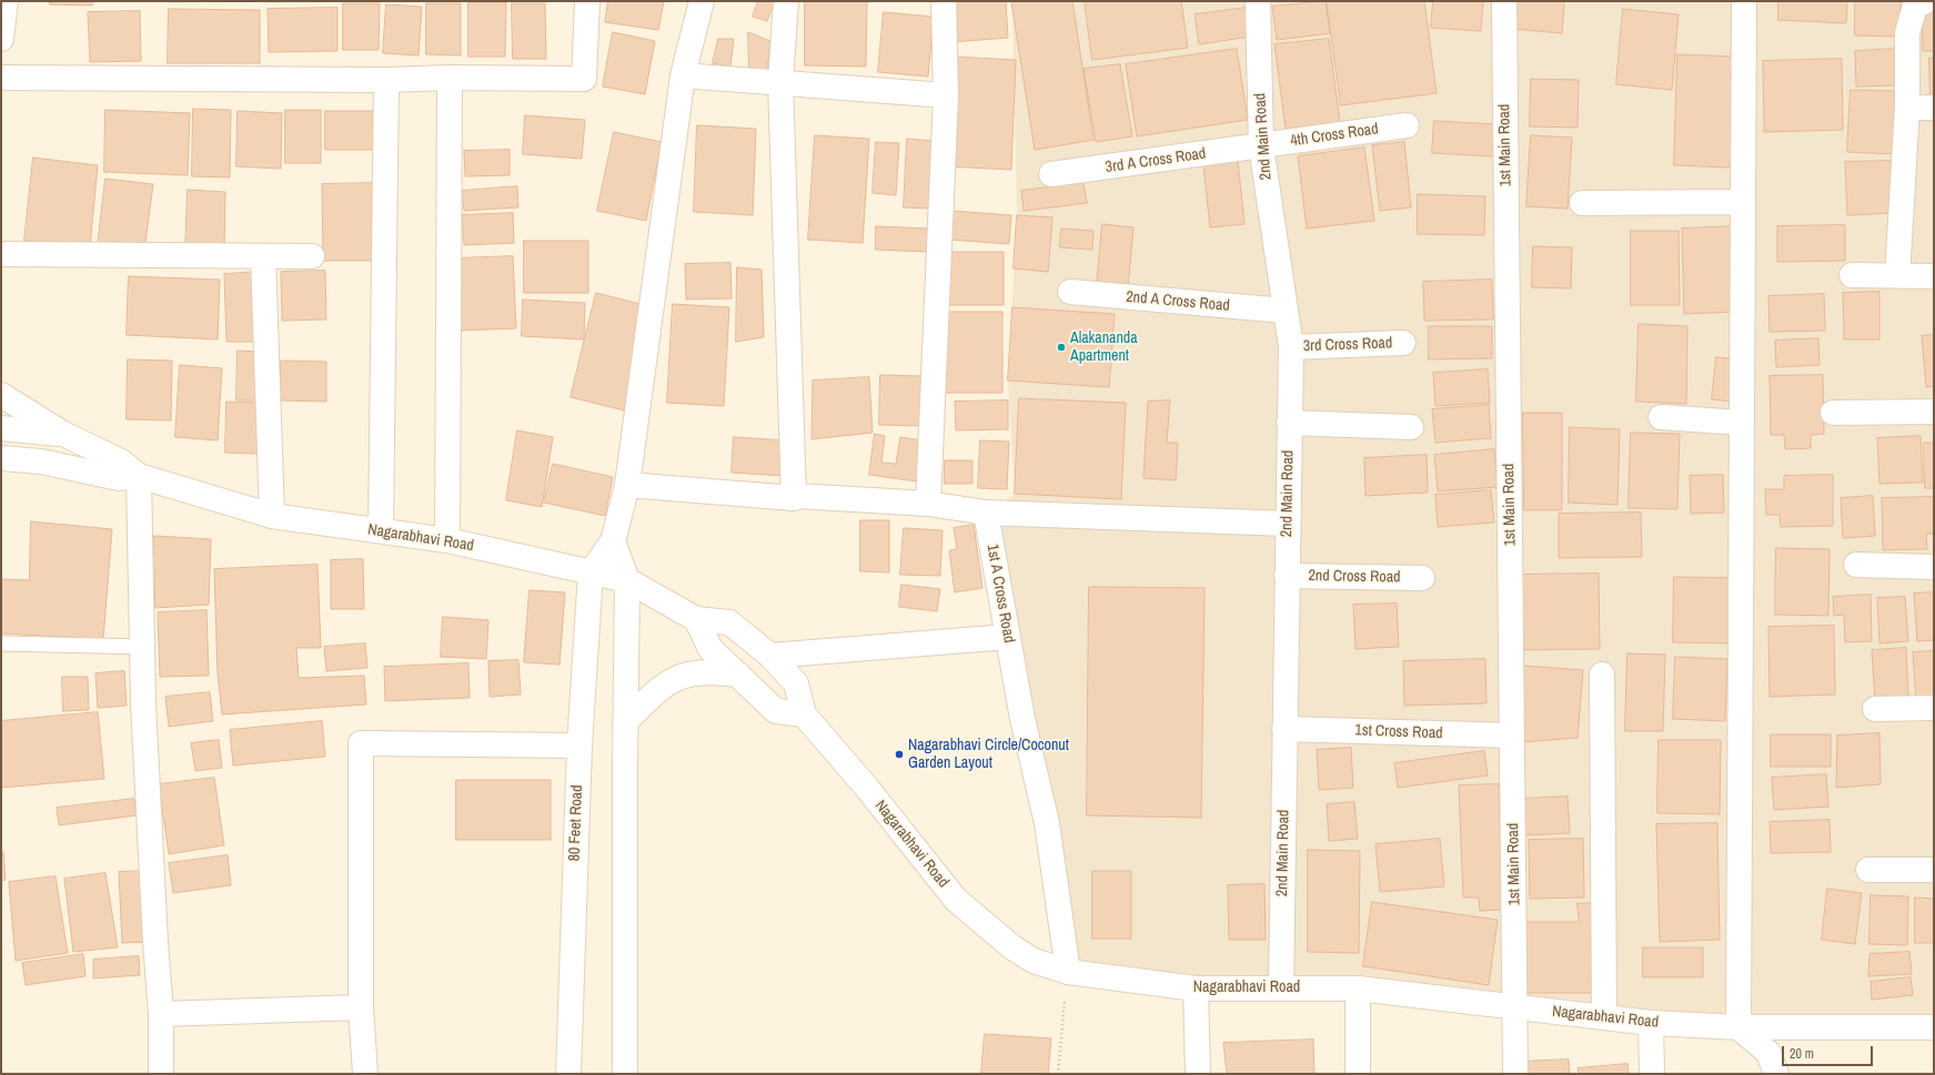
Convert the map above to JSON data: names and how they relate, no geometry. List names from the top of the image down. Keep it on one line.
{"streets":{"street":["4th Cross Road","2nd Main Road","1st Main Road","3rd A Cross Road","2nd A Cross Road","3rd Cross Road","Nagarabhavi Road","2nd Cross Road","1st A Cross Road","1st Cross Road","80 Feet Road"]},"crossings":[["4th Cross Road","2nd Main Road"],["4th Cross Road","3rd A Cross Road"],["2nd Main Road","3rd A Cross Road"],["2nd Main Road","2nd A Cross Road"],["2nd Main Road","3rd Cross Road"],["2nd Main Road","Nagarabhavi Road"],["2nd Main Road","2nd Cross Road"],["2nd Main Road","1st Cross Road"],["1st Main Road","Nagarabhavi Road"],["1st Main Road","1st Cross Road"],["Nagarabhavi Road","1st A Cross Road"],["Nagarabhavi Road","80 Feet Road"]],"places":["Alakananda Apartment","Nagarabhavi Circle/Coconut Garden Layout"],"scale_bar":"20 m"}
